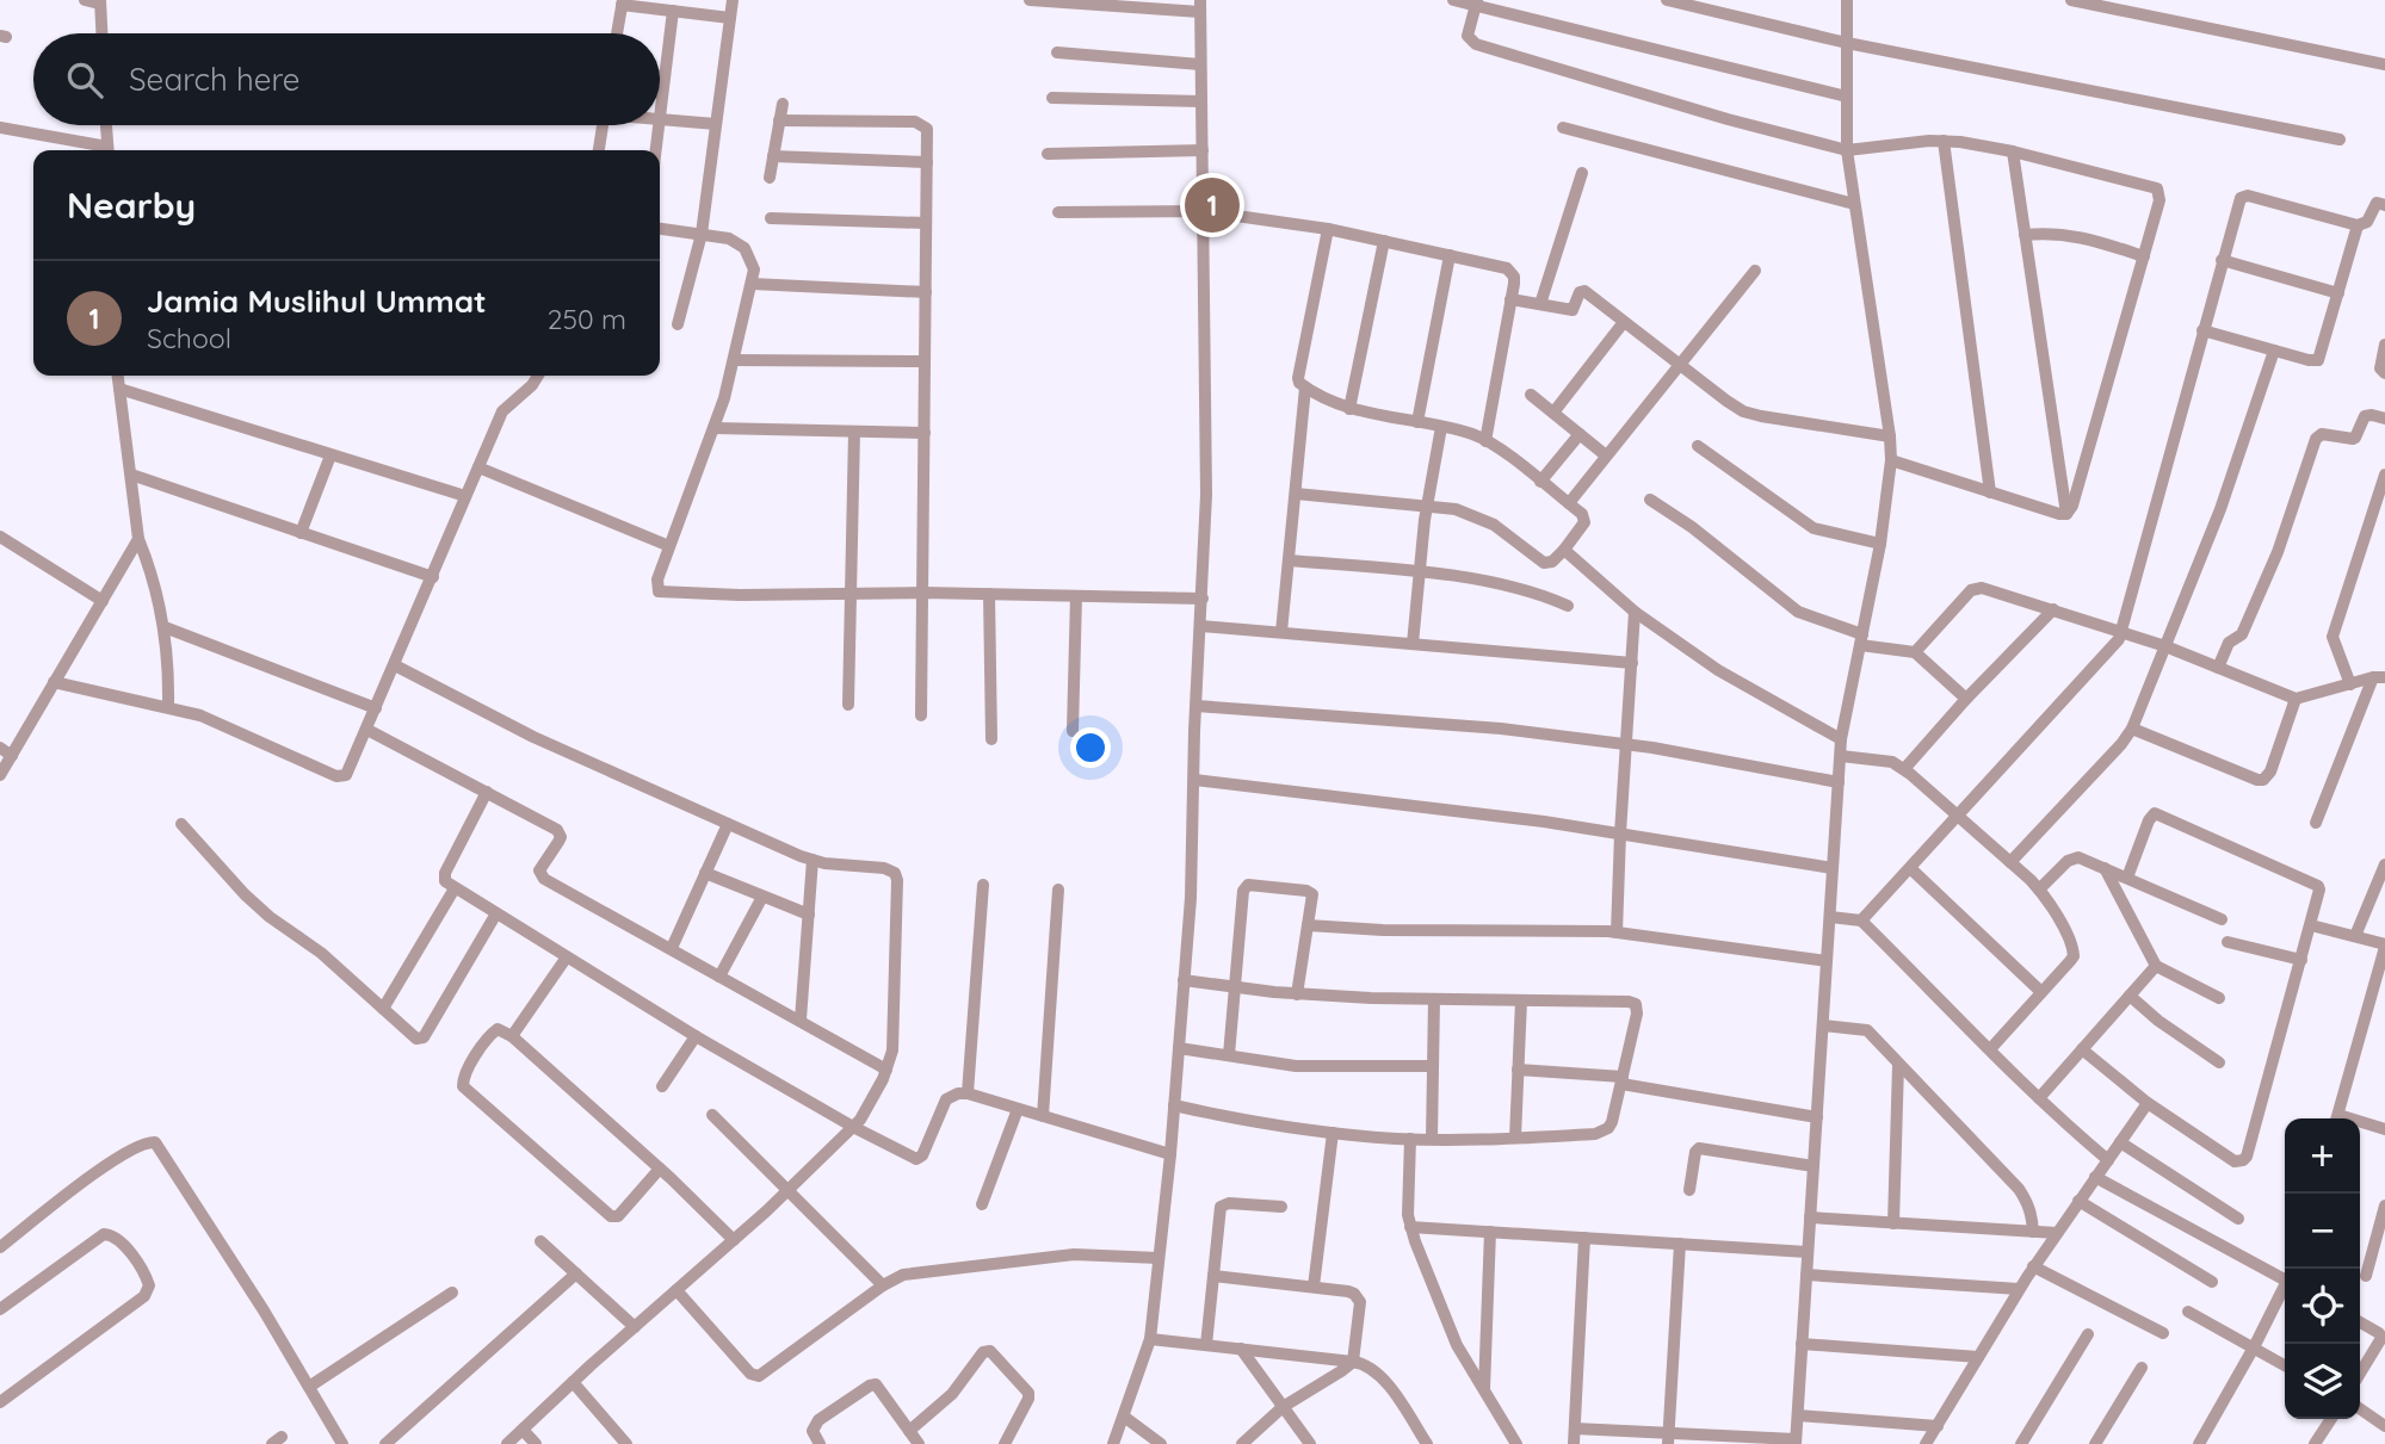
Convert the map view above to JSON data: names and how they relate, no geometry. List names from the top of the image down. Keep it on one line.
{"page":{"search":"Search here","heading":"Nearby","pins":"1","list":[{"mark":"1","name":"Jamia Muslihul Ummat","note":"School","value":"250 m"}],"map_buttons":["+","−"]}}
